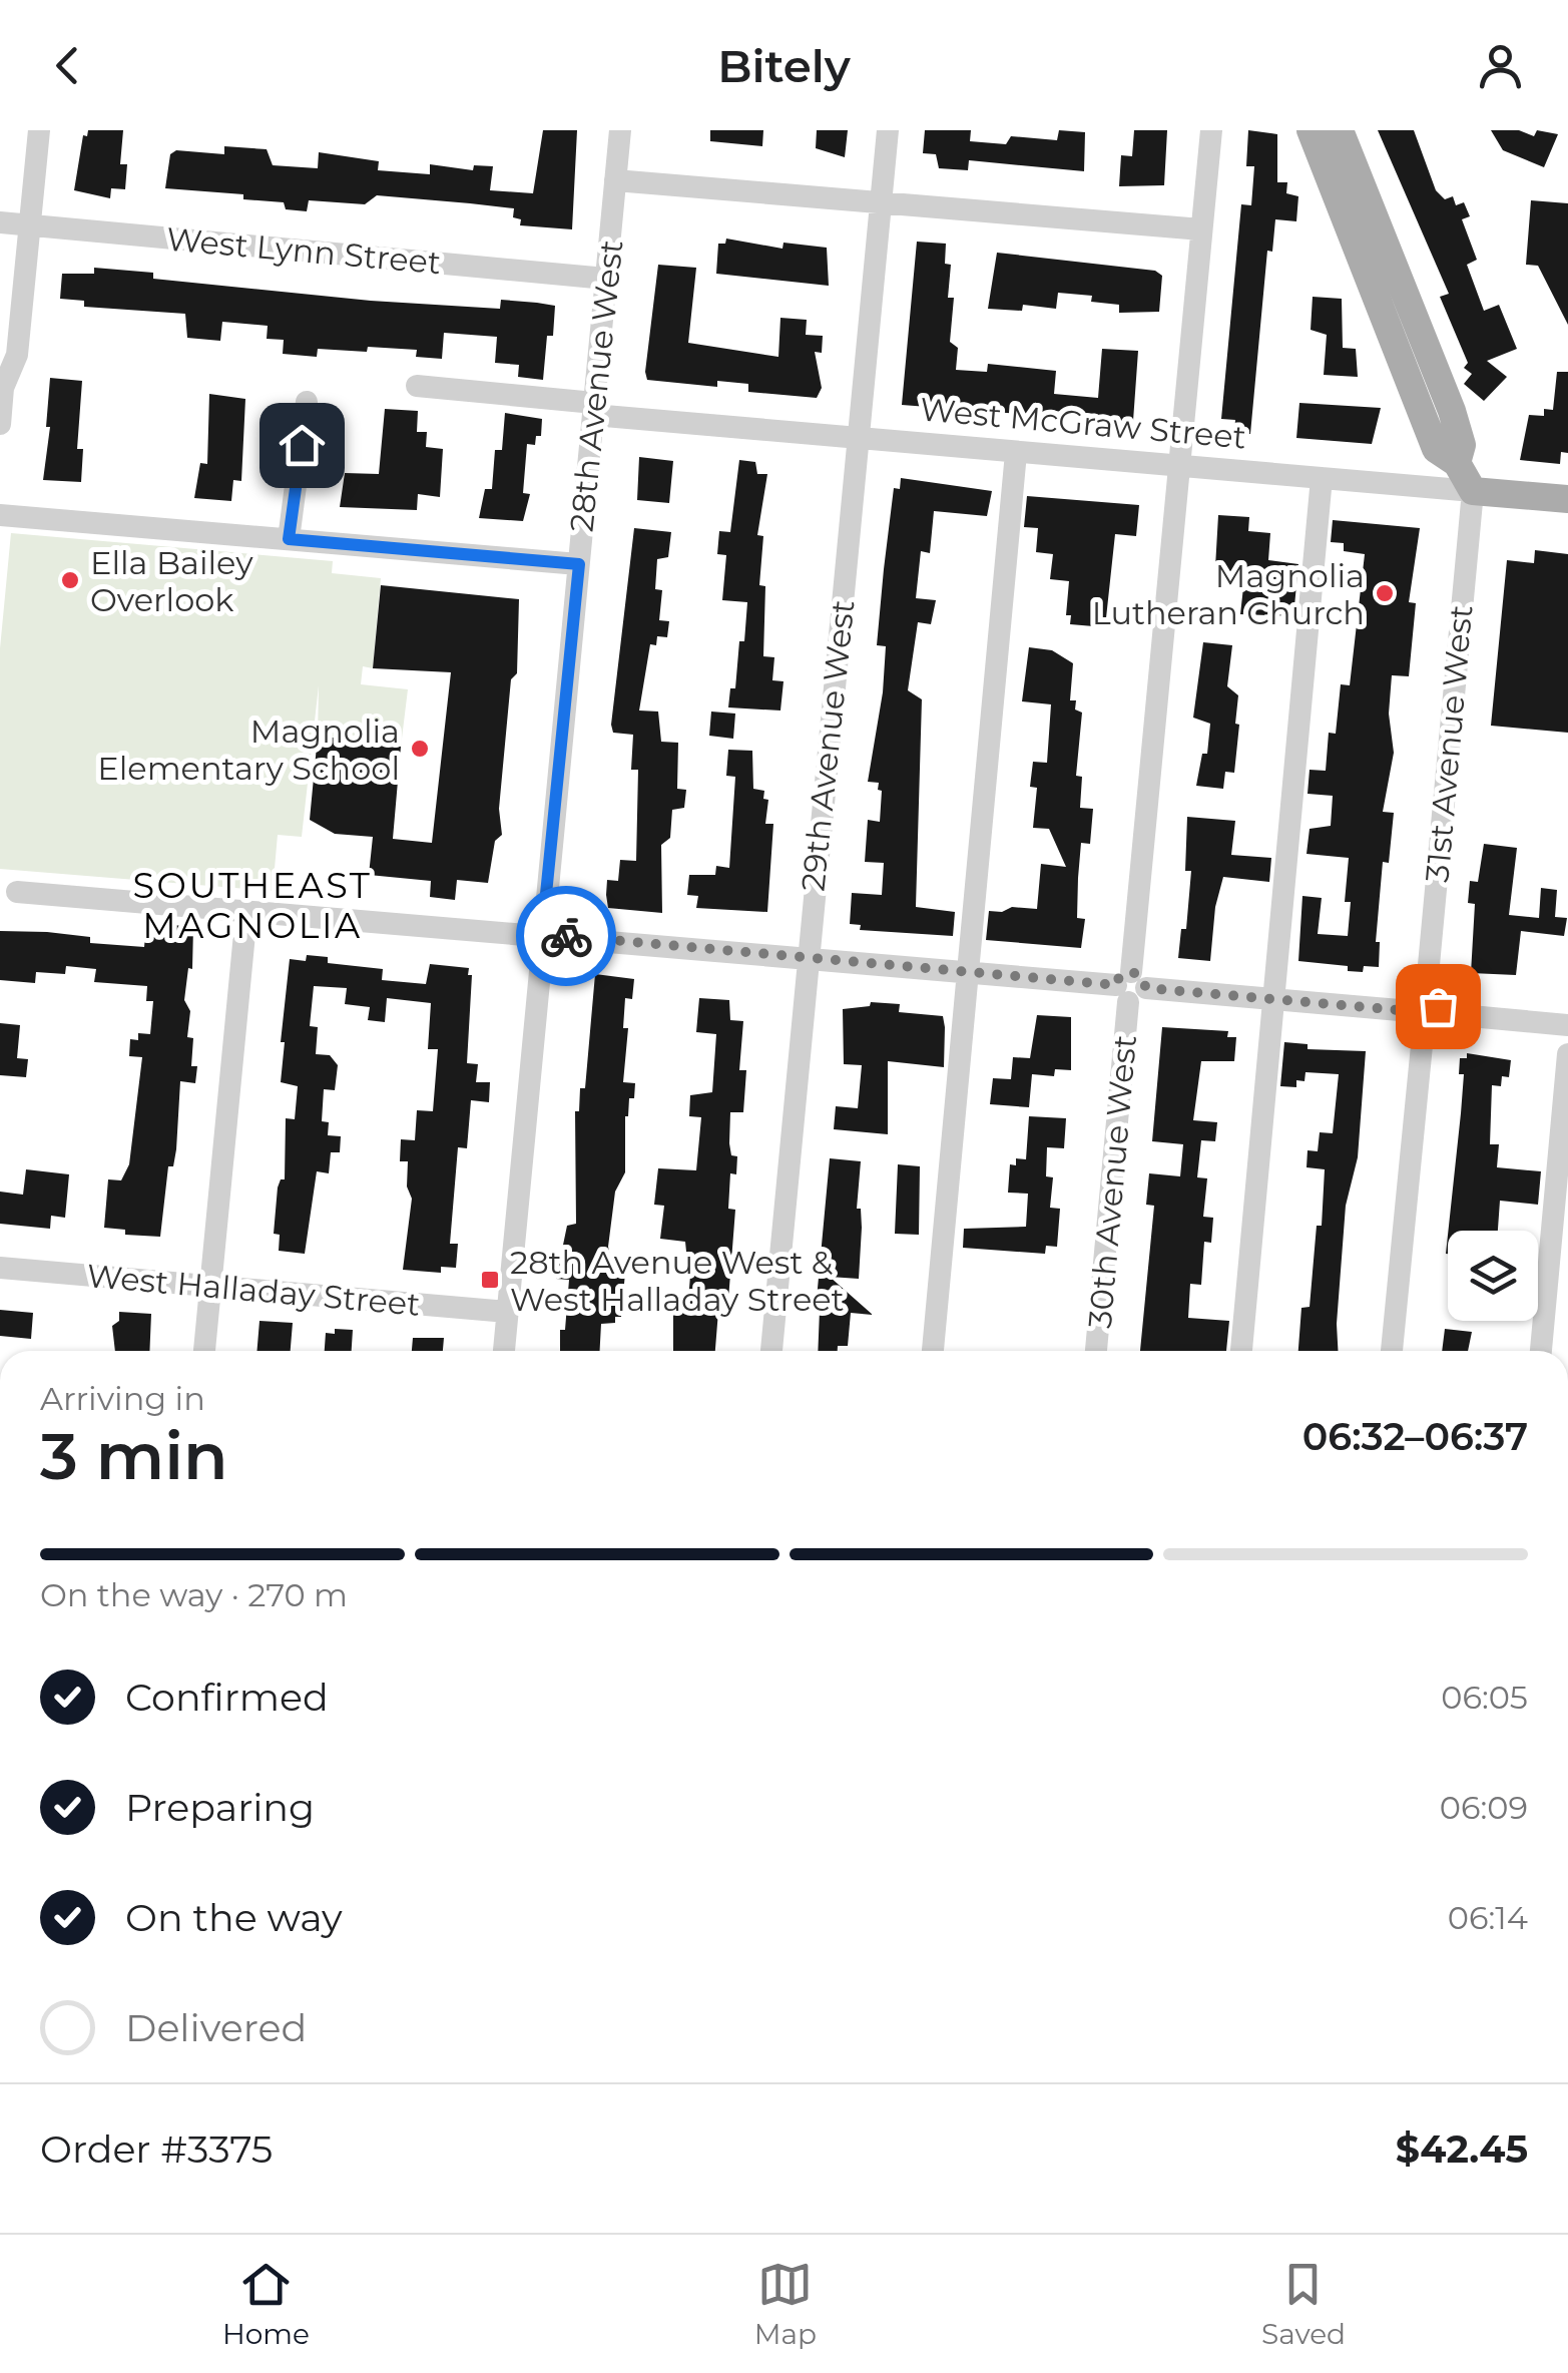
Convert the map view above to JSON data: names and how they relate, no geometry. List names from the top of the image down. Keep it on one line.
{"streets":{"main road":["West McGraw Street"],"street":["West Lynn Street","28th Avenue West","31st Avenue West","29th Avenue West","30th Avenue West","West Halladay Street"]},"crossings":[["West Lynn Street","28th Avenue West"],["28th Avenue West","West McGraw Street"],["28th Avenue West","West Halladay Street"],["West McGraw Street","31st Avenue West"],["West McGraw Street","29th Avenue West"],["West McGraw Street","30th Avenue West"]],"districts":["SOUTHEAST MAGNOLIA"],"places":{"other":["Ella Bailey Overlook","Magnolia Lutheran Church","Magnolia Elementary School"],"transit":["28th Avenue West & West Halladay Street"]},"page":{"header":"Bitely","heading":["3 min","Arriving in","06:32–06:37"],"panel":["Order #3375","$42.45"],"bar":"On the way · 270 m","list":[["Confirmed","06:05"],["Preparing","06:09"],["On the way","06:14"],"Delivered"],"tabs":["Home","Map","Saved"]}}
